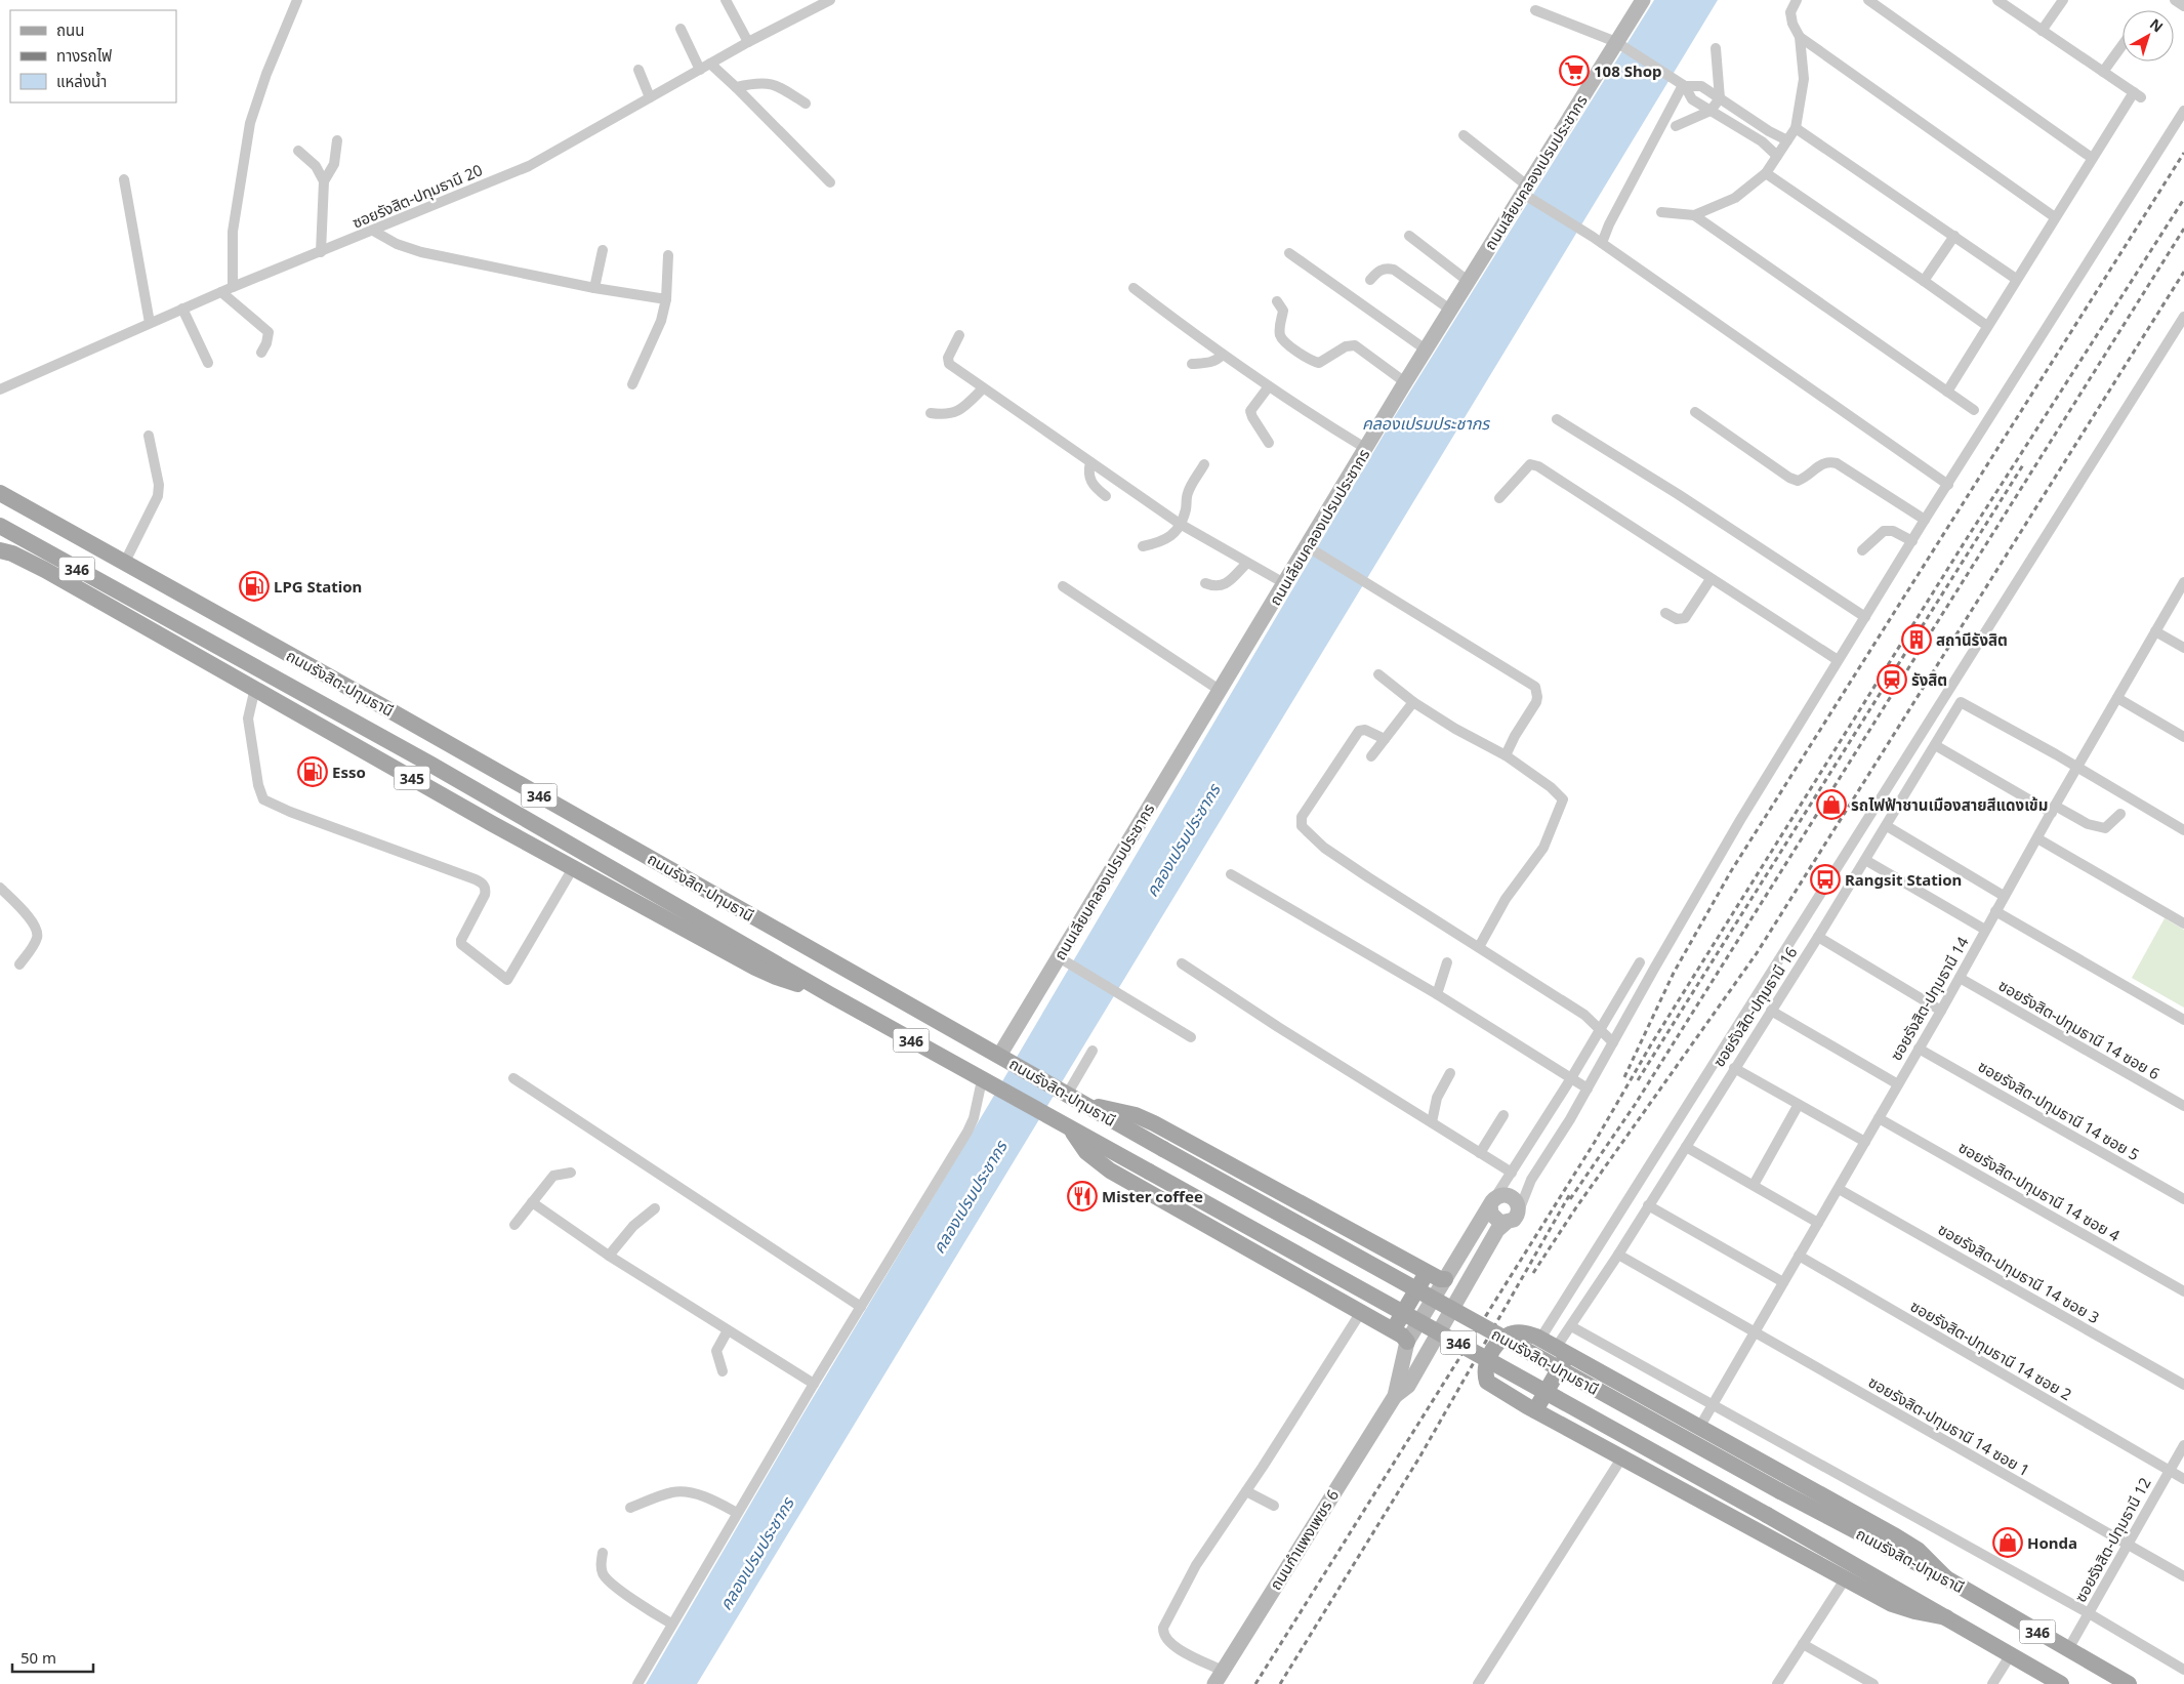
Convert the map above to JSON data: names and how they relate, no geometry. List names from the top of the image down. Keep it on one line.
{"streets":{"main road":["346","ถนนรังสิต-ปทุมธานี","345"],"street":["ถนนเลียบคลองเปรมประชากร","ซอยรังสิต-ปทุมธานี 20","ซอยรังสิต-ปทุมธานี 14","ซอยรังสิต-ปทุมธานี 16","ซอยรังสิต-ปทุมธานี 14 ซอย 6","ซอยรังสิต-ปทุมธานี 14 ซอย 5","ซอยรังสิต-ปทุมธานี 14 ซอย 4","ซอยรังสิต-ปทุมธานี 14 ซอย 3","ซอยรังสิต-ปทุมธานี 14 ซอย 2","ซอยรังสิต-ปทุมธานี 14 ซอย 1","ถนนกำแพงเพชร 6","ซอยรังสิต-ปทุมธานี 12"]},"crossings":[["ถนนเลียบคลองเปรมประชากร","ถนนรังสิต-ปทุมธานี"],["ถนนรังสิต-ปทุมธานี","345"],["ถนนรังสิต-ปทุมธานี","ซอยรังสิต-ปทุมธานี 12"],["ซอยรังสิต-ปทุมธานี 14","ซอยรังสิต-ปทุมธานี 16"],["ซอยรังสิต-ปทุมธานี 14","ซอยรังสิต-ปทุมธานี 14 ซอย 6"],["ซอยรังสิต-ปทุมธานี 14","ซอยรังสิต-ปทุมธานี 14 ซอย 5"],["ซอยรังสิต-ปทุมธานี 14","ซอยรังสิต-ปทุมธานี 14 ซอย 4"],["ซอยรังสิต-ปทุมธานี 14","ซอยรังสิต-ปทุมธานี 14 ซอย 3"],["ซอยรังสิต-ปทุมธานี 14","ซอยรังสิต-ปทุมธานี 14 ซอย 2"],["ซอยรังสิต-ปทุมธานี 14","ซอยรังสิต-ปทุมธานี 14 ซอย 1"],["ซอยรังสิต-ปทุมธานี 16","ซอยรังสิต-ปทุมธานี 14 ซอย 1"],["ซอยรังสิต-ปทุมธานี 14 ซอย 2","ซอยรังสิต-ปทุมธานี 12"],["ซอยรังสิต-ปทุมธานี 14 ซอย 1","ซอยรังสิต-ปทุมธานี 12"]],"water":["คลองเปรมประชากร"],"places":{"supermarket":["108 Shop"],"fuel station":["LPG Station","Esso"],"building":["สถานีรังสิต"],"station":["รังสิต"],"shop":["รถไฟฟ้าชานเมืองสายสีแดงเข้ม","Honda"],"bus stop":["Rangsit Station"],"restaurant":["Mister coffee"]},"legend":["ถนน","ทางรถไฟ","แหล่งน้ำ"],"scale_bar":"50 m","north":"top right"}
